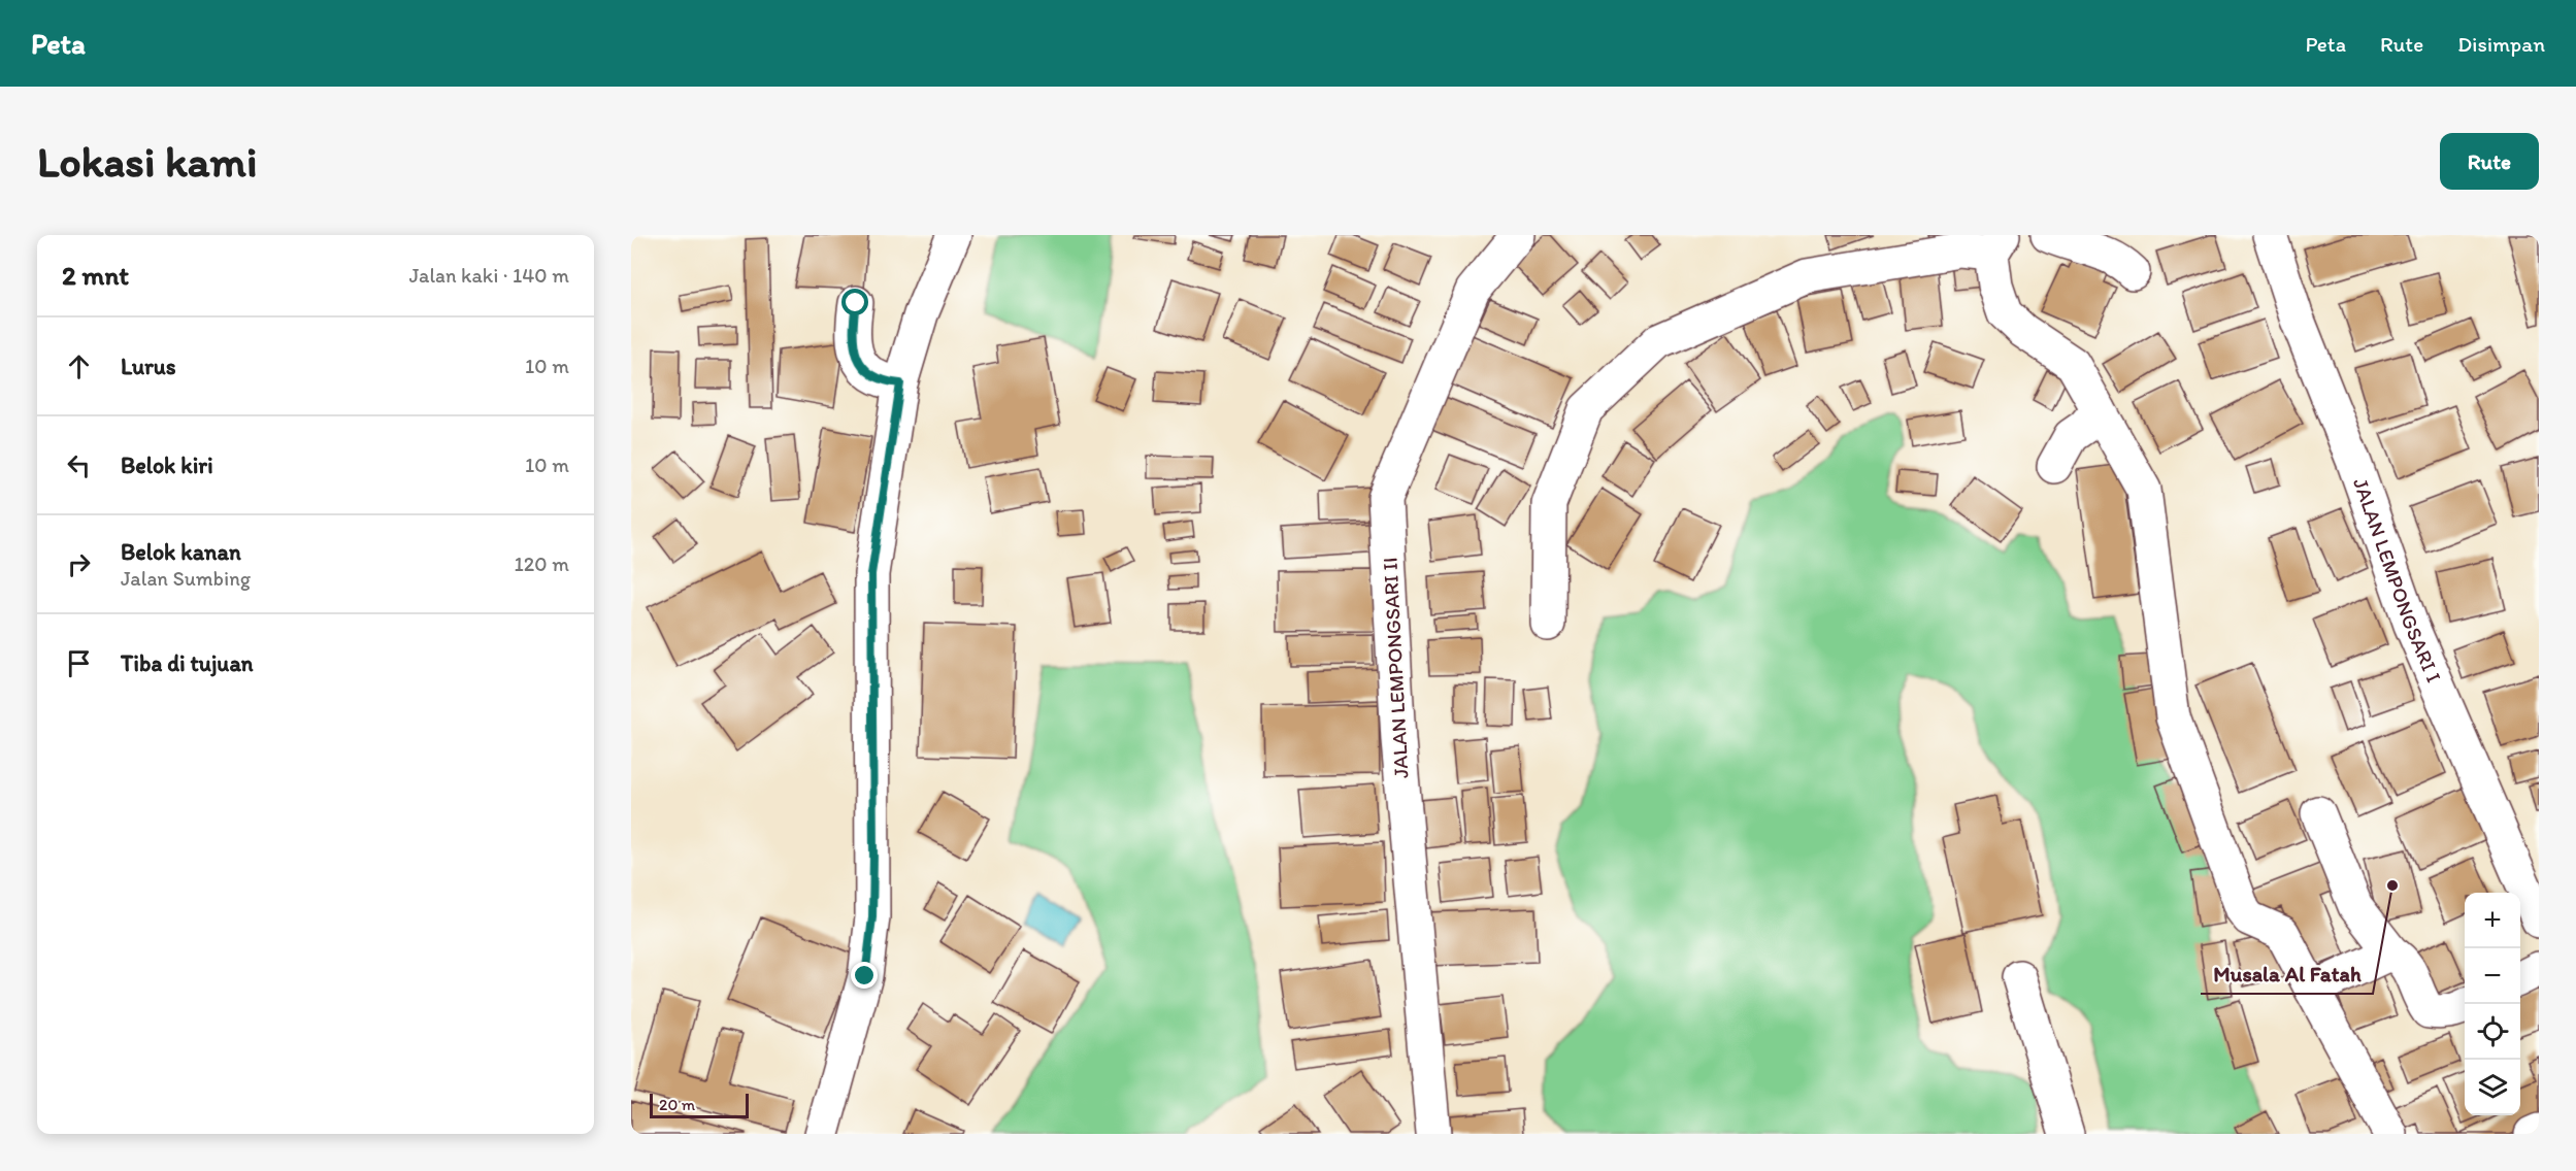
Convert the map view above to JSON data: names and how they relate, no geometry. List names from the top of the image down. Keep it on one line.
{"streets":{"street":["JALAN LEMPONGSARI I","JALAN LEMPONGSARI II"]},"places":["Musala Al Fatah"],"scale_bar":"20 m","page":{"header":"Peta","nav":["Peta","Rute","Disimpan"],"buttons":"Rute","title":"Lokasi kami","heading":["2 mnt","Jalan kaki · 140 m"],"list":[["Lurus","10 m"],["Belok kiri","10 m"],["Belok kanan","Jalan Sumbing","120 m"],"Tiba di tujuan"],"map_buttons":["+","−"],"scale":"20 m"}}
